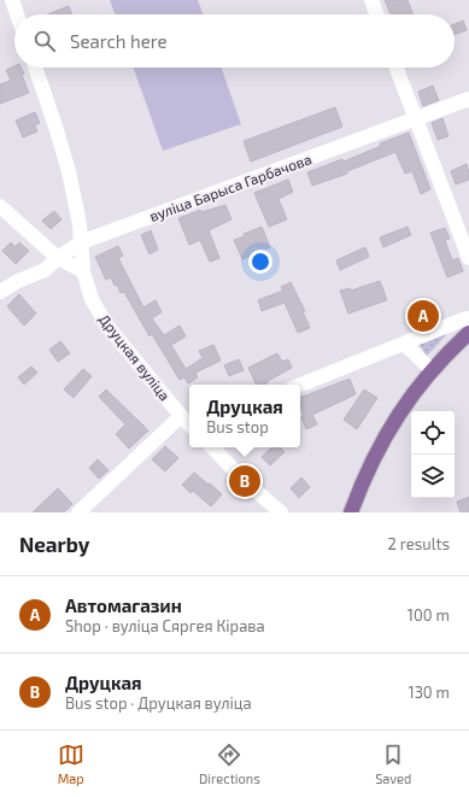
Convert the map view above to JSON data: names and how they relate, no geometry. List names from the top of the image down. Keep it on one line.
{"streets":{"street":["вуліца Барыса Гарбачова","Друцкая вуліца"]},"crossings":[["вуліца Барыса Гарбачова","Друцкая вуліца"]],"page":{"search":"Search here","pins":["A","B"],"popup":["Друцкая","Bus stop"],"heading":["Nearby","2 results"],"list":[{"mark":"A","name":"Автомагазин","note":"Shop · вуліца Сяргея Кірава","value":"100 m"},{"mark":"B","name":"Друцкая","note":"Bus stop · Друцкая вуліца","value":"130 m"}],"nav":["Map","Directions","Saved"]}}
